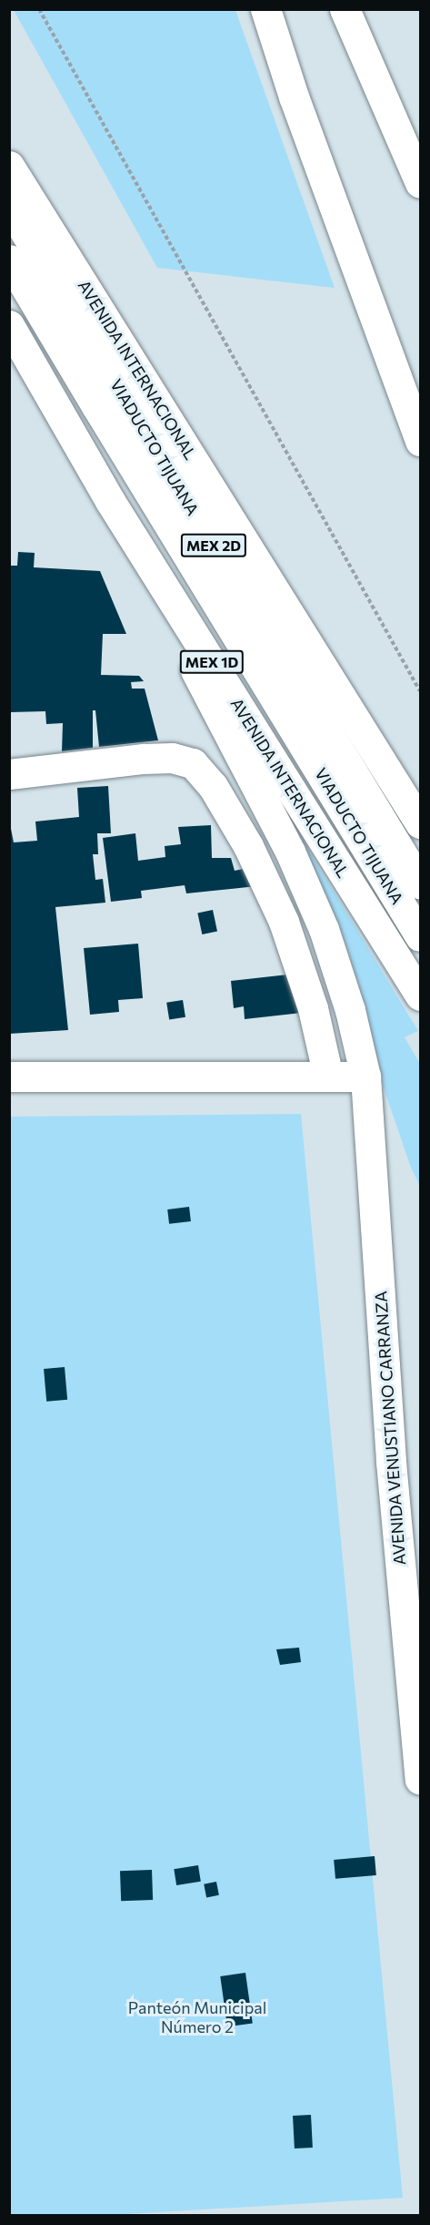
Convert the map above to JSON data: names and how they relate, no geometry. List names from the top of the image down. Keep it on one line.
{"streets":{"main road":["AVENIDA INTERNACIONAL","VIADUCTO TIJUANA","MEX 2D","MEX 1D","AVENIDA VENUSTIANO CARRANZA"]},"crossings":[["AVENIDA INTERNACIONAL","AVENIDA VENUSTIANO CARRANZA"]],"parks":["Panteón Municipal Número 2"]}
